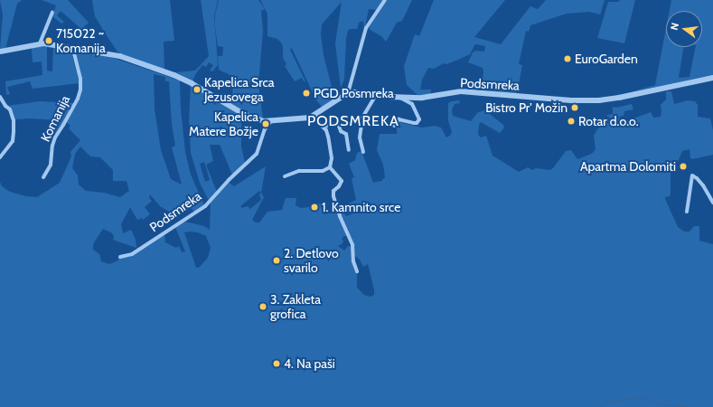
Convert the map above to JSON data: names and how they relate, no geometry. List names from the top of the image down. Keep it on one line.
{"streets":{"street":["Podsmreka","Komanija"]},"districts":["PODSMREKA"],"places":["715022 ~ Komanija","EuroGarden","Kapelica Srca Jezusovega","PGD Posmreka","Bistro Pr' Možin","Rotar d.o.o.","Kapelica Matere Božje","Apartma Dolomiti","1. Kamnito srce","2. Detlovo svarilo","3. Zakleta grofica","4. Na paši"],"north":"left"}
